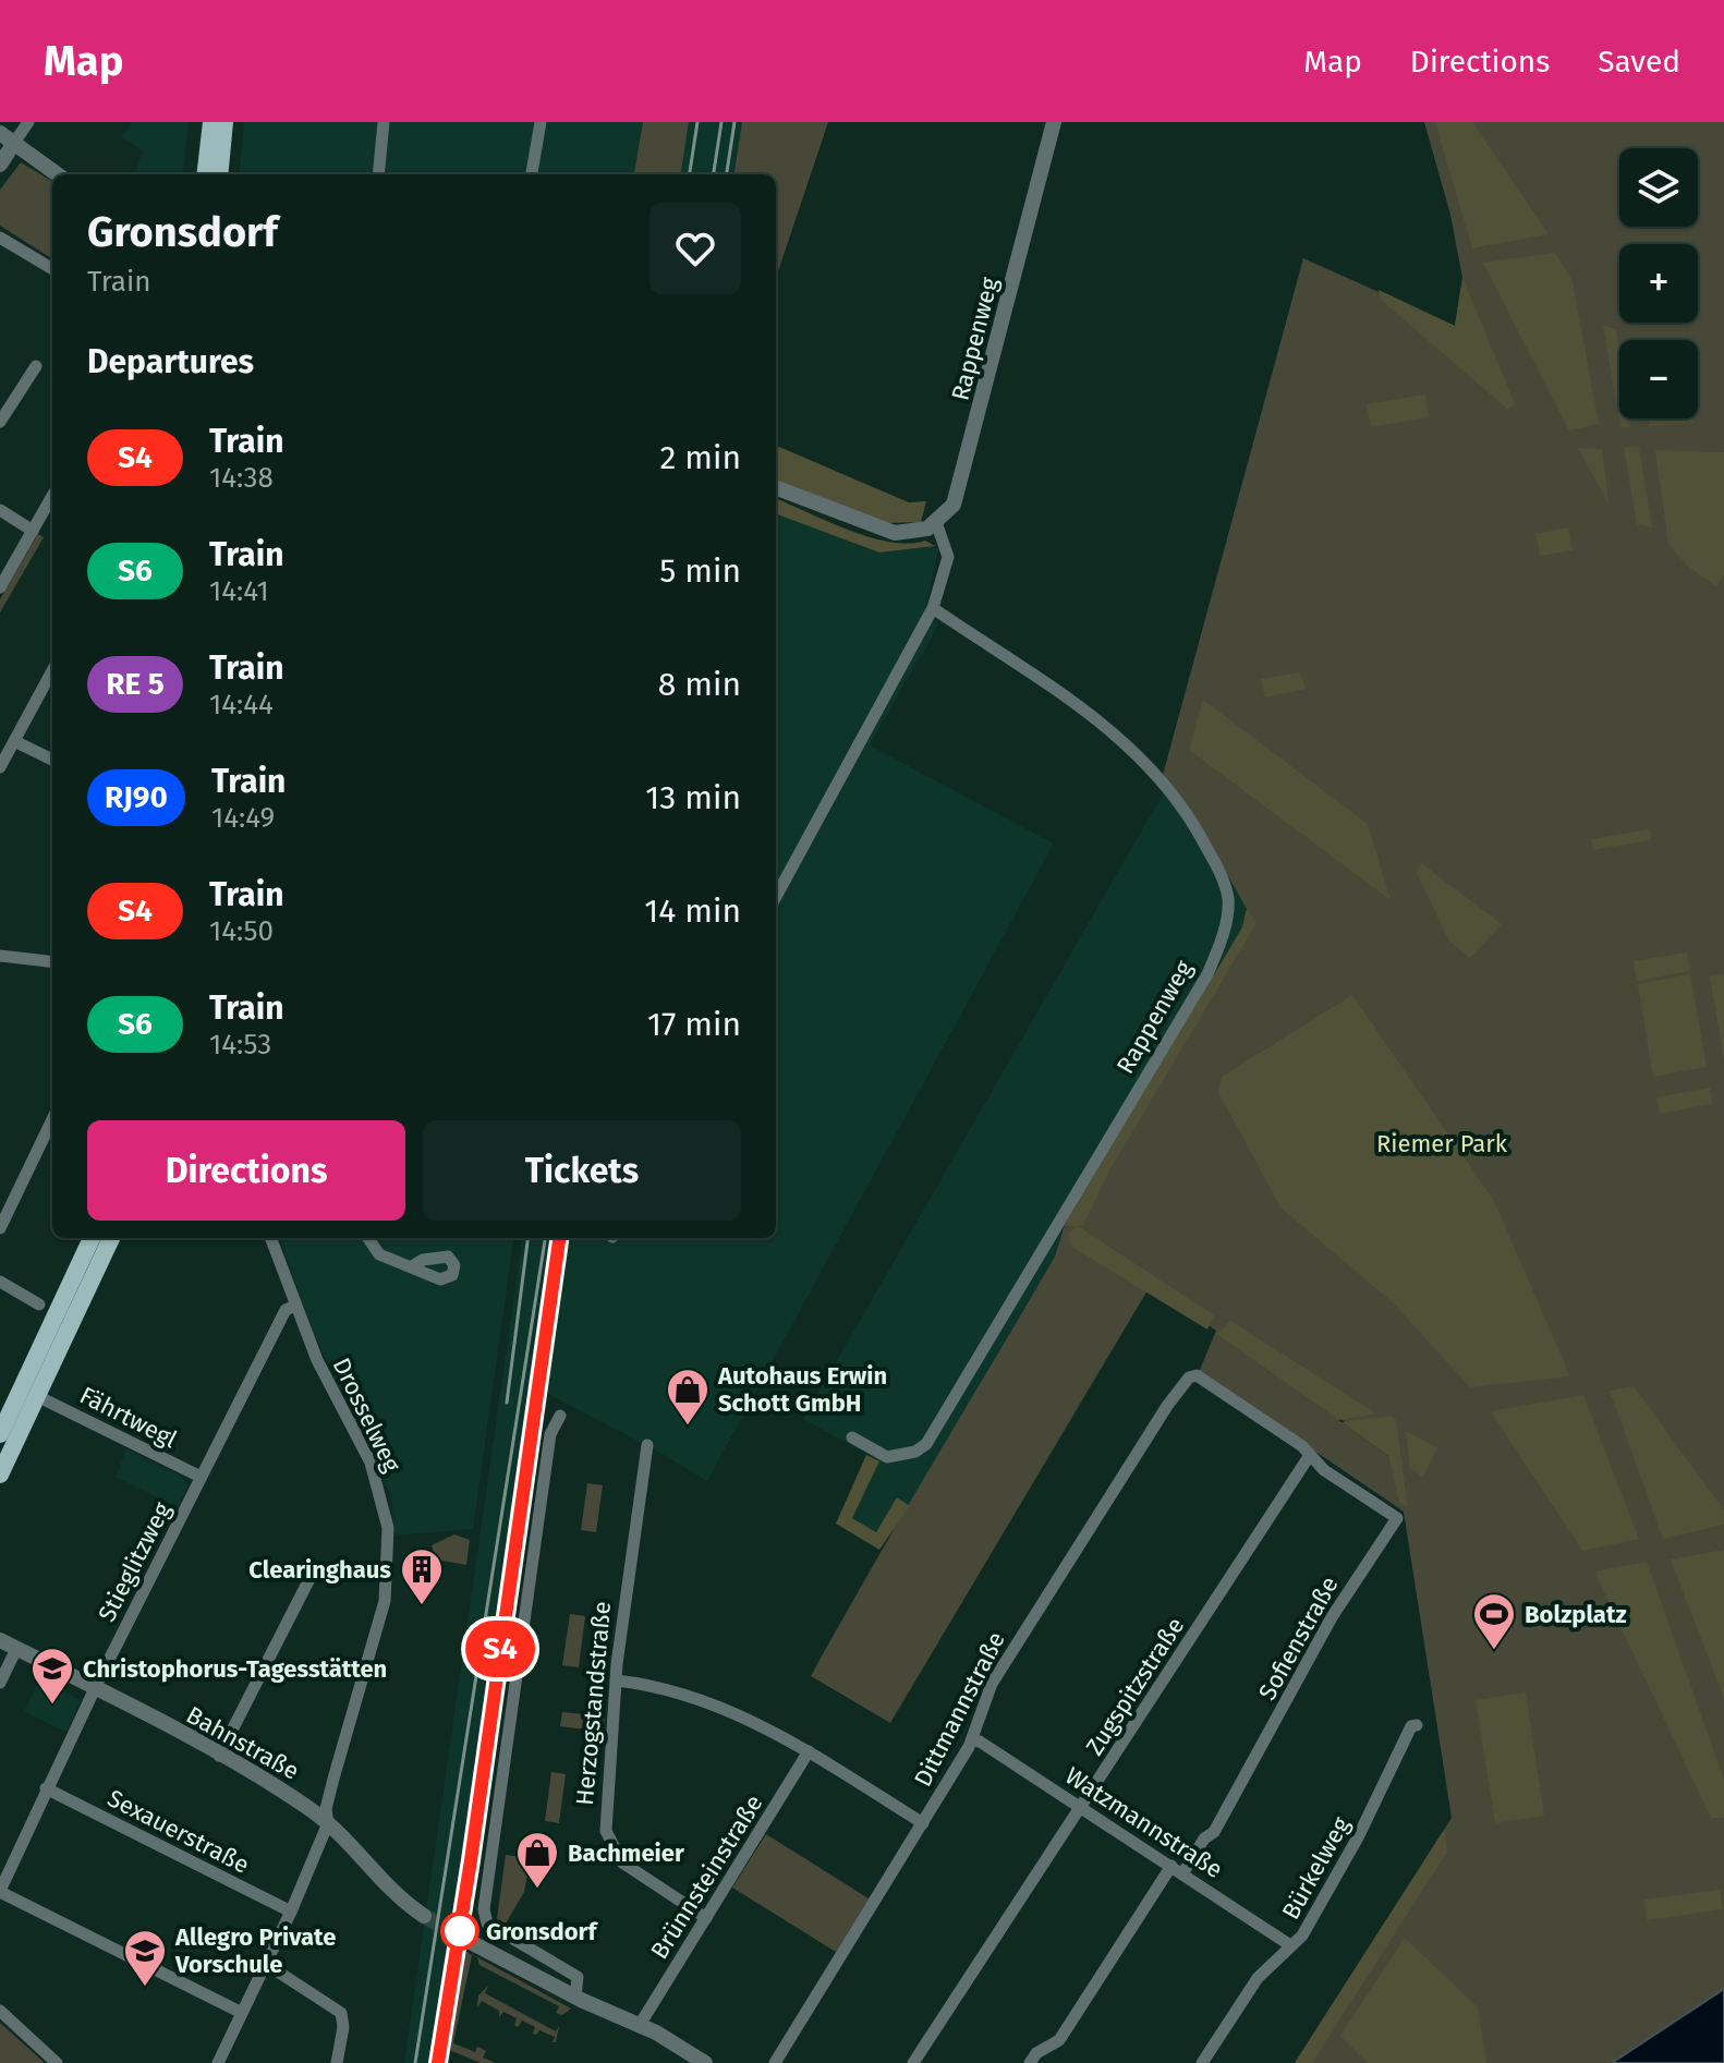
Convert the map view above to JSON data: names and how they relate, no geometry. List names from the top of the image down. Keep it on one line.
{"streets":{"street":["Rappenweg","Drosselweg","Fährtwegl","Stieglitzweg","Sofienstraße","Zugspitzstraße","Herzogstandstraße","Dittmannstraße","Bahnstraße","Watzmannstraße","Sexauerstraße","Bürkelweg","Brünnsteinstraße"]},"crossings":[["Drosselweg","Stieglitzweg"],["Drosselweg","Bahnstraße"],["Drosselweg","Sexauerstraße"],["Fährtwegl","Stieglitzweg"],["Stieglitzweg","Bahnstraße"],["Stieglitzweg","Sexauerstraße"],["Sofienstraße","Zugspitzstraße"],["Sofienstraße","Dittmannstraße"],["Sofienstraße","Watzmannstraße"],["Zugspitzstraße","Dittmannstraße"],["Zugspitzstraße","Watzmannstraße"],["Herzogstandstraße","Brünnsteinstraße"],["Dittmannstraße","Watzmannstraße"],["Watzmannstraße","Bürkelweg"]],"parks":["Riemer Park"],"places":{"shop":["Autohaus Erwin Schott GmbH","Bachmeier"],"building":["Clearinghaus"],"sports":["Bolzplatz"],"school or university":["Christophorus-Tagesstätten","Allegro Private Vorschule"],"other":["Gronsdorf"]},"page":{"header":"Map","nav":["Map","Directions","Saved"],"on_map":"S4","map_buttons":["+","−"],"heading":[["Gronsdorf","Train"],"Departures"],"list":[{"mark":"S4","name":"Train","note":"14:38","value":"2 min"},{"mark":"S6","name":"Train","note":"14:41","value":"5 min"},{"mark":"RE 5","name":"Train","note":"14:44","value":"8 min"},{"mark":"RJ90","name":"Train","note":"14:49","value":"13 min"},{"mark":"S4","name":"Train","note":"14:50","value":"14 min"},{"mark":"S6","name":"Train","note":"14:53","value":"17 min"}],"buttons":["Directions","Tickets"]}}
